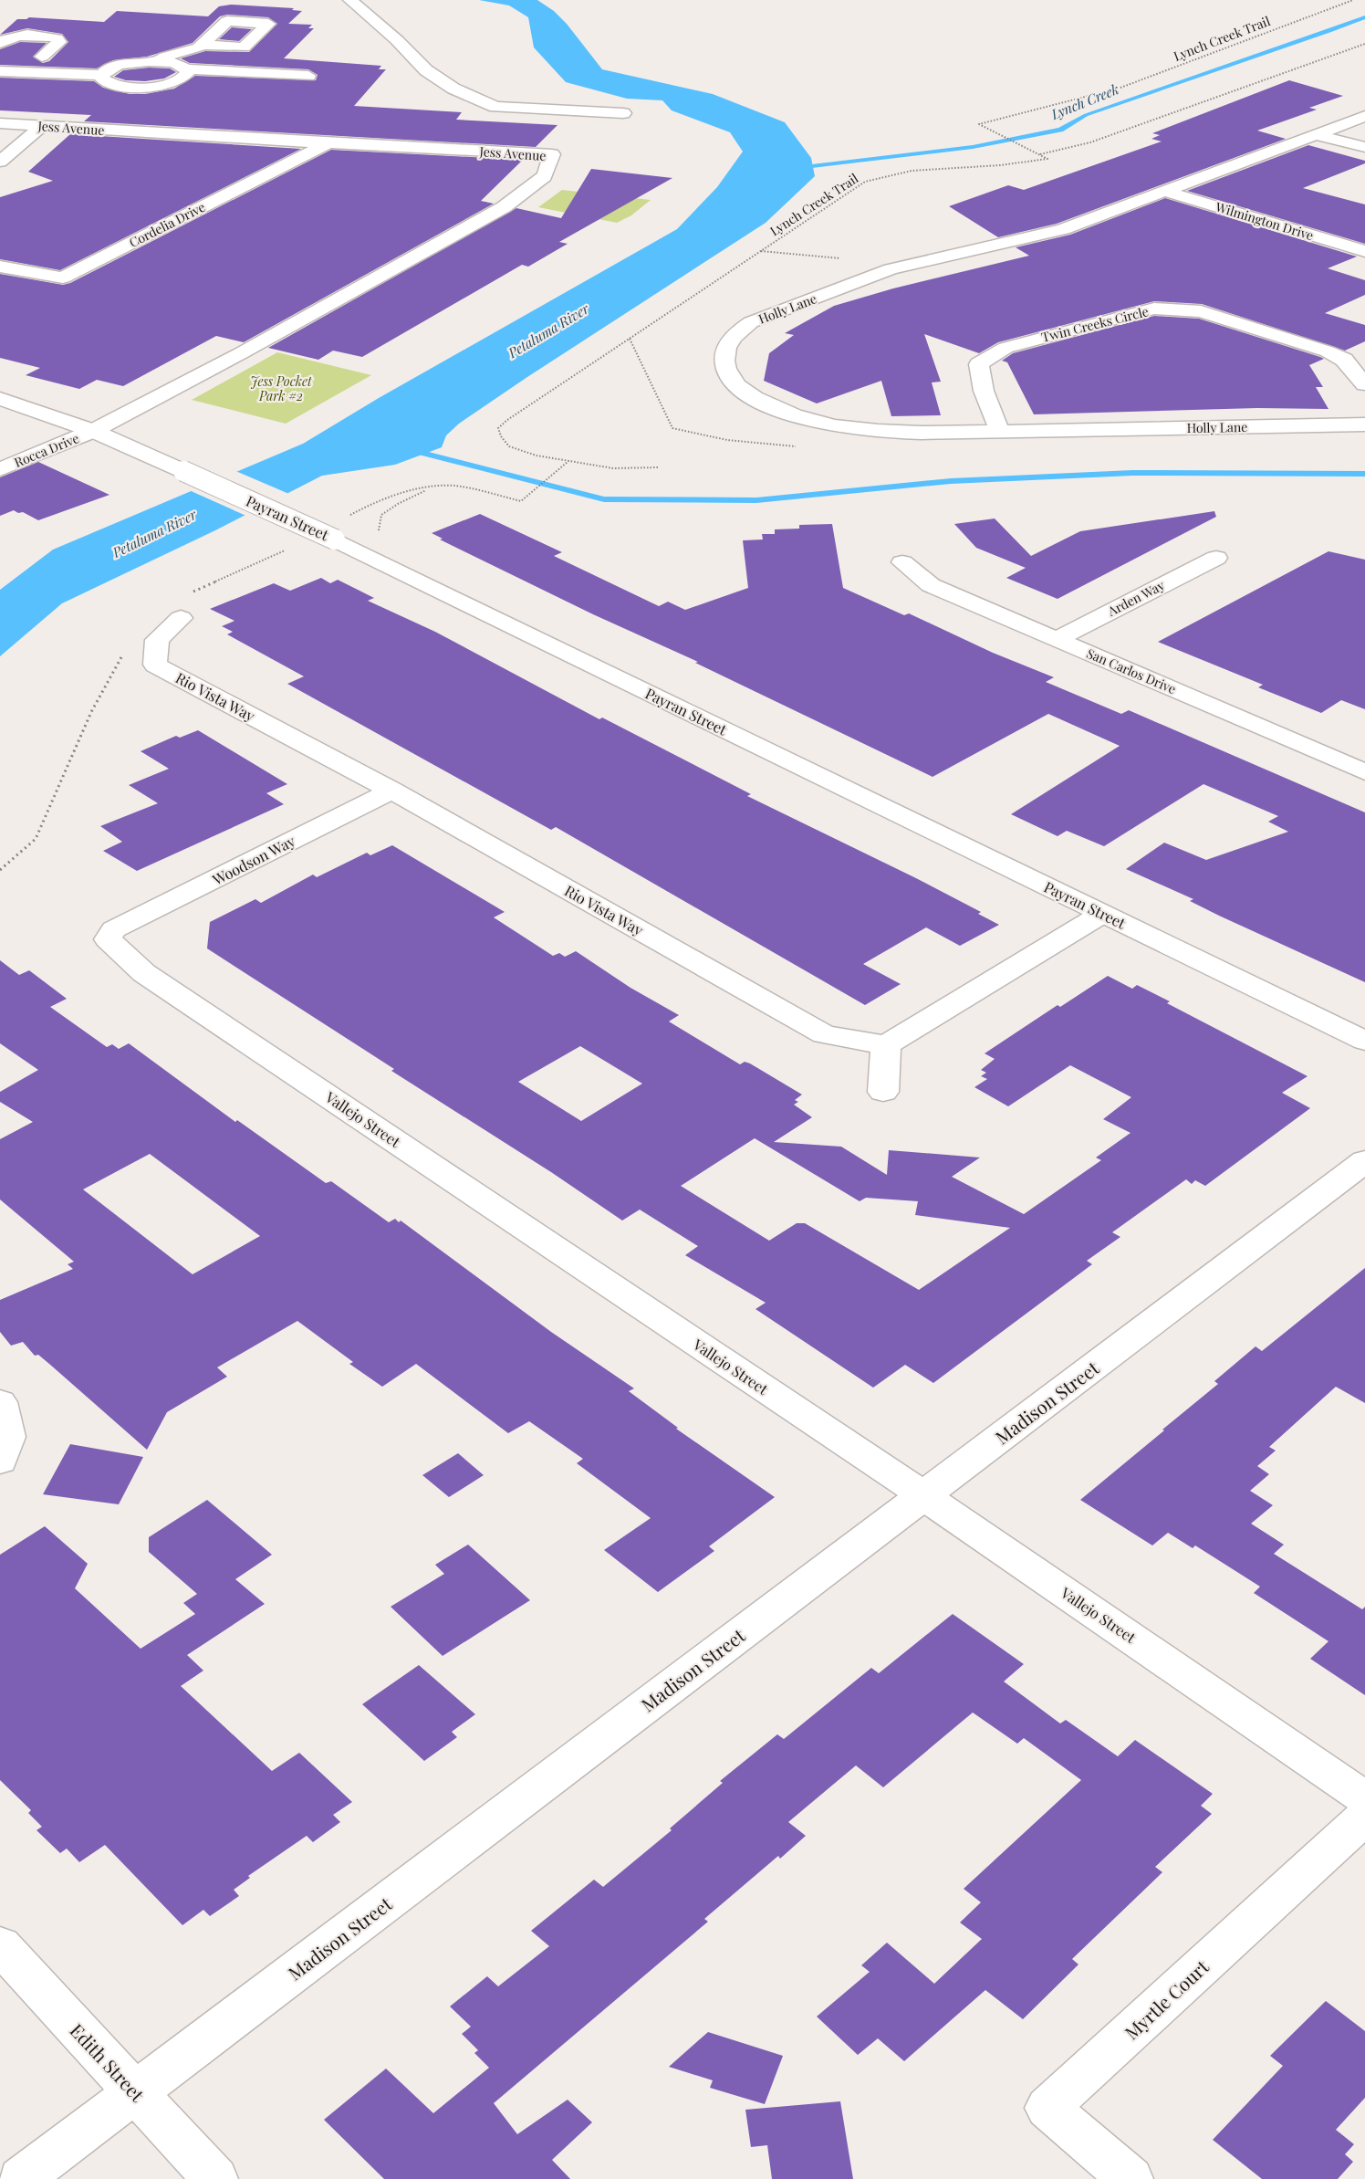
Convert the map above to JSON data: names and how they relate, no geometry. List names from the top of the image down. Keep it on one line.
{"streets":{"street":["Jess Avenue","Wilmington Drive","Cordelia Drive","Holly Lane","Twin Creeks Circle","Rocca Drive","Payran Street","Arden Way","San Carlos Drive","Rio Vista Way","Woodson Way","Vallejo Street","Madison Street","Myrtle Court","Edith Street"],"path":["Lynch Creek Trail"]},"crossings":[["Jess Avenue","Cordelia Drive"],["Jess Avenue","Rocca Drive"],["Jess Avenue","Payran Street"],["Wilmington Drive","Holly Lane"],["Holly Lane","Twin Creeks Circle"],["Rocca Drive","Payran Street"],["Arden Way","San Carlos Drive"],["Rio Vista Way","Woodson Way"],["Woodson Way","Vallejo Street"],["Vallejo Street","Madison Street"],["Madison Street","Edith Street"]],"water":["Lynch Creek","Petaluma River"],"parks":["Jess Pocket Park #2"]}
